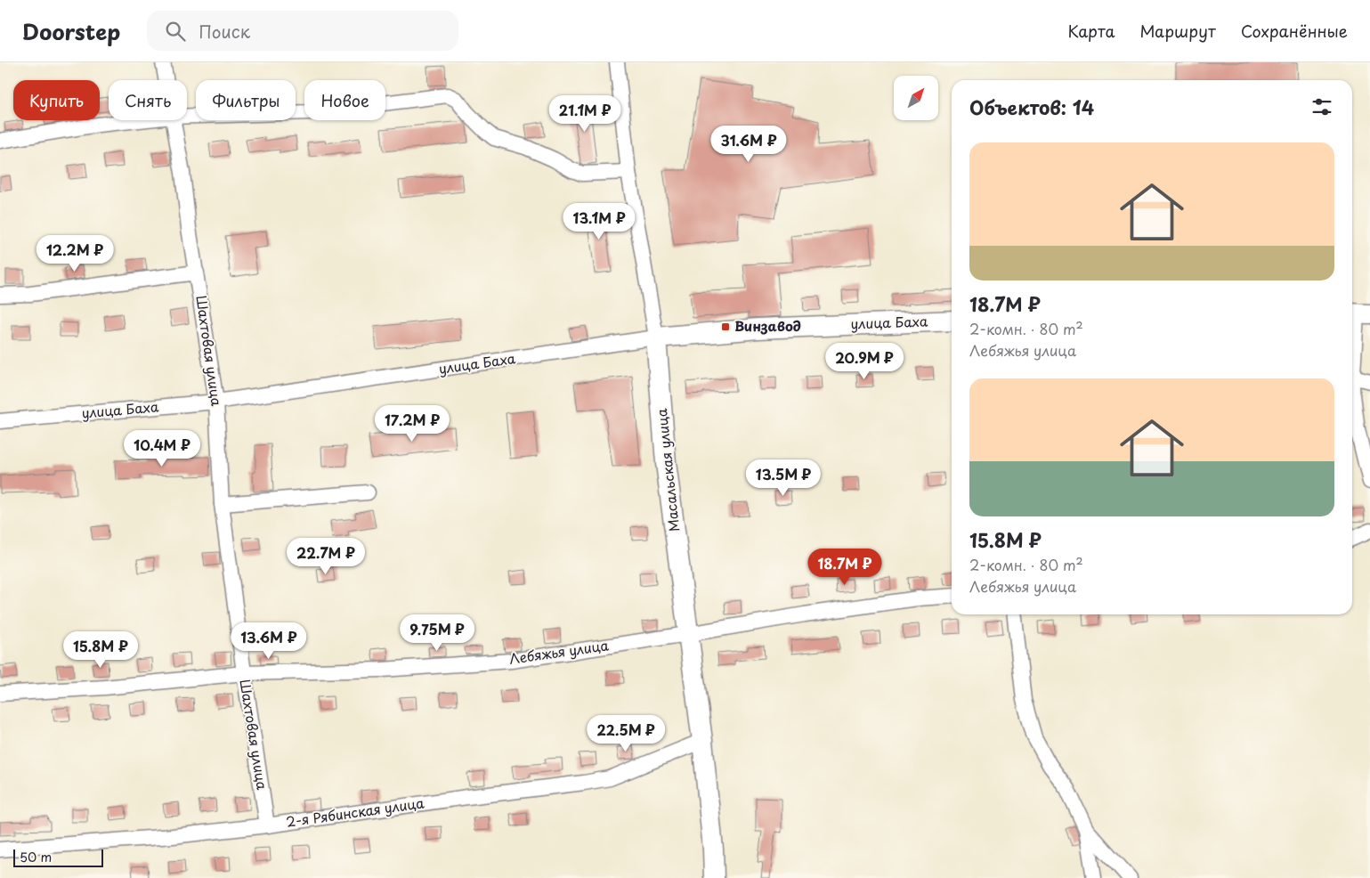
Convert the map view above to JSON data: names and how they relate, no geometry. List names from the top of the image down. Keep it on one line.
{"streets":{"street":["улица Баха","Шахтовая улица","Масальская улица","Лебяжья улица","2-я Рябинская улица"]},"crossings":[["улица Баха","Шахтовая улица"],["улица Баха","Масальская улица"],["Шахтовая улица","Лебяжья улица"],["Шахтовая улица","2-я Рябинская улица"],["Масальская улица","Лебяжья улица"],["Масальская улица","2-я Рябинская улица"]],"places":{"transit":["Винзавод"]},"scale_bar":"50 m","north":"top right","page":{"header":"Doorstep","search":"Поиск","nav":["Карта","Маршрут","Сохранённые"],"chip":["Купить","Снять","Фильтры","Новое"],"heading":"Объектов: 14","price":["21.1M ₽","31.6M ₽","13.1M ₽","12.2M ₽","20.9M ₽","17.2M ₽","10.4M ₽","13.5M ₽","22.7M ₽","18.7M ₽","9.75M ₽","13.6M ₽","15.8M ₽","22.5M ₽"],"list":[{"name":"18.7M ₽","note":"2-комн. · 80 m² · Лебяжья улица"},{"name":"15.8M ₽","note":"2-комн. · 80 m² · Лебяжья улица"}],"scale":"50 m"}}
